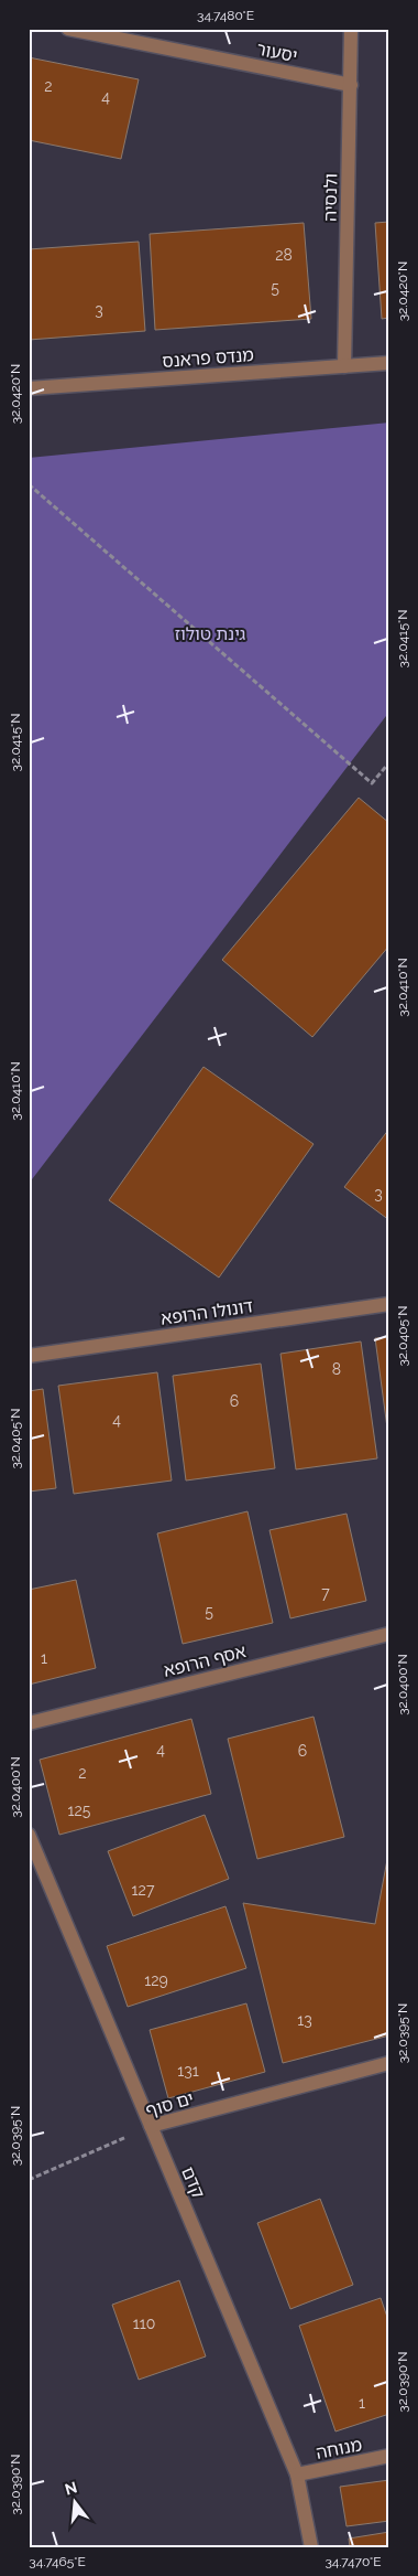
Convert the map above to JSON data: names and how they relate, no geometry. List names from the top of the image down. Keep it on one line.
{"streets":{"street":["יסעור","ולנסיה","מנדס פראנס","דונולו הרופא","אסף הרופא","ים סוף","קדם","מנוחה"]},"crossings":[["יסעור","ולנסיה"],["ולנסיה","מנדס פראנס"],["ים סוף","קדם"],["קדם","מנוחה"]],"parks":["גינת טולוז"],"house_numbers":["2","4","28","5","3","3","8","6","4","7","5","1","4","6","2","125","127","129","13","131","110","1"],"north":"top","coordinates":["34.7480°E","32.0420°N","32.0415°N","32.0410°N","32.0405°N","32.0400°N","32.0395°N","32.0390°N","34.7465°E","34.7470°E"]}
